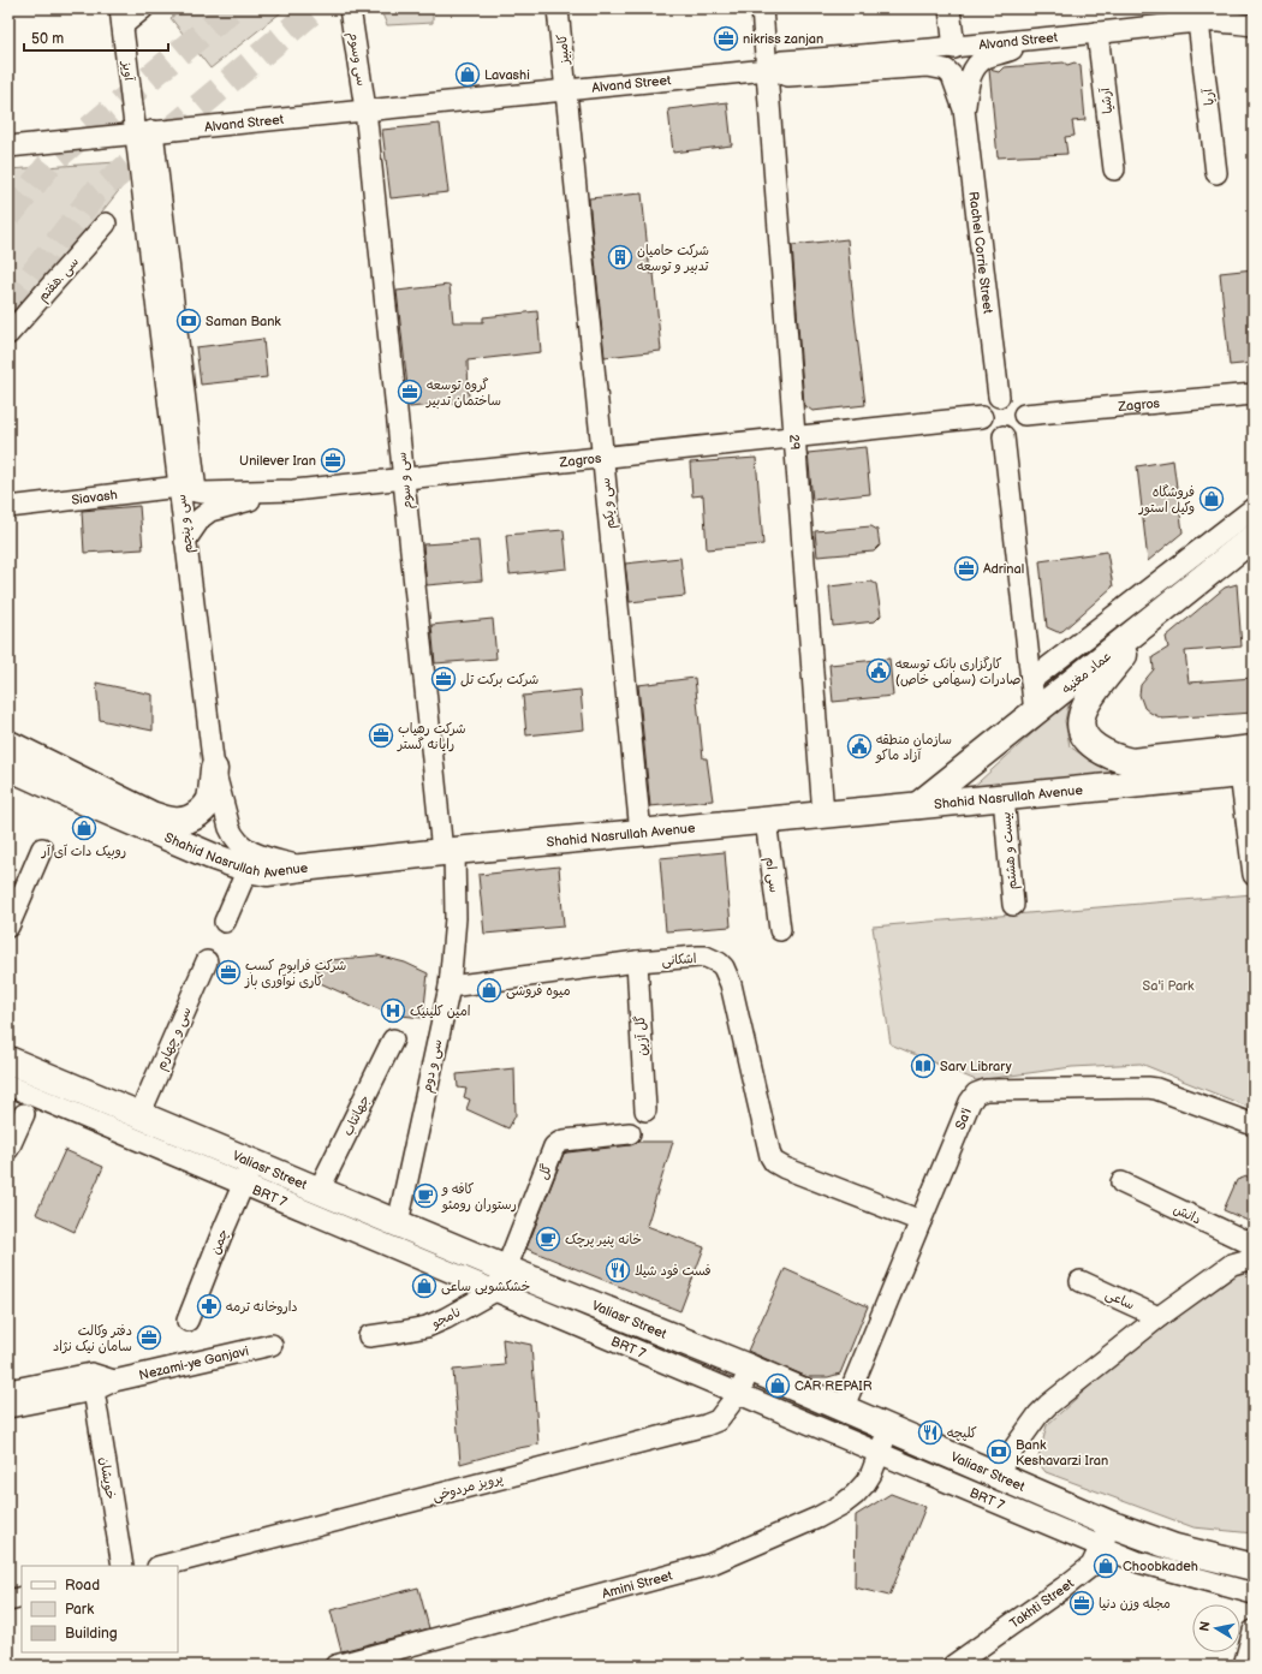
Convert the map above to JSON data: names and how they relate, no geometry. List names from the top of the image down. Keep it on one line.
{"streets":{"main road":["عماد مغنیه","Shahid Nasrullah Avenue","Valiasr Street"],"street":["Alvand Street","کامبیز","سی وسوم","آویز","آریا","آرشیا","Rachel Corrie Street","سی .هفتم","Zagros","29","سی و سوم","Siavash","سی و یکم","سی و پنجم","بیست و هشتم","سی ام","اشکانی","گل آزین","سی و چهارم","سی و دوم","جهانتاب","Sa'i","گل","BRT 7","دانش","چمن","ساعی","نامجو","Nezami-ye Ganjavi","خویشان","پرویز مردوخی","Amini Street","Takhti Street"]},"crossings":[["Alvand Street","کامبیز"],["Alvand Street","سی وسوم"],["Alvand Street","آویز"],["Alvand Street","آریا"],["Alvand Street","آرشیا"],["Alvand Street","29"],["Alvand Street","سی و سوم"],["Alvand Street","سی و یکم"],["Alvand Street","سی و پنجم"],["کامبیز","سی و یکم"],["سی وسوم","سی و سوم"],["آویز","سی و پنجم"],["Zagros","29"],["Zagros","سی و سوم"],["Zagros","Siavash"],["Zagros","سی و یکم"],["Zagros","سی و پنجم"],["29","Shahid Nasrullah Avenue"],["سی و سوم","Shahid Nasrullah Avenue"],["سی و سوم","سی و دوم"],["Siavash","سی و پنجم"],["سی و یکم","Shahid Nasrullah Avenue"],["سی و پنجم","Shahid Nasrullah Avenue"],["عماد مغنیه","Shahid Nasrullah Avenue"],["Shahid Nasrullah Avenue","بیست و هشتم"],["Shahid Nasrullah Avenue","سی ام"],["Shahid Nasrullah Avenue","سی و دوم"],["اشکانی","گل آزین"],["اشکانی","سی و دوم"],["اشکانی","Sa'i"],["سی و چهارم","Valiasr Street"],["سی و دوم","Valiasr Street"],["جهانتاب","Valiasr Street"],["Sa'i","Valiasr Street"],["Valiasr Street","گل"],["Valiasr Street","BRT 7"],["Valiasr Street","چمن"],["Valiasr Street","نامجو"],["Valiasr Street","پرویز مردوخی"],["Valiasr Street","Amini Street"],["Valiasr Street","Takhti Street"],["گل","BRT 7"],["گل","نامجو"],["BRT 7","چمن"],["BRT 7","نامجو"],["BRT 7","پرویز مردوخی"],["BRT 7","Amini Street"],["BRT 7","Takhti Street"],["Nezami-ye Ganjavi","خویشان"]],"parks":["Sa'i Park"],"places":{"office":["nikriss zanjan","گروه توسعه ساختمان تدبیر","Unilever Iran","Adrinal","شرکت برکت تل","شرکت رهیاب رایانه گستر","شرکت فرابوم کسب کاری نوآوری باز","دفتر وکالت سامان نیک نژاد","مجله وزن دنیا"],"shop":["Lavashi","فروشگاه وکیل استور","روبیک دات آی آر","میوه فروشی","خشکشویی ساعی","CAR REPAIR","Choobkadeh"],"building":["شرکت حامیان تدبیر و توسعه"],"bank":["Saman Bank","Bank Keshavarzi Iran"],"public building":["کارگزاری بانک توسعه صادرات (سهامی خاص)","سازمان منطقه آزاد ماکو"],"hospital":["امین کلینیک"],"library":["Sarv Library"],"cafe":["کافه و رستوران رومئو","خانه پنیر پرچک"],"restaurant":["فست فود شیلا","کلپچه"],"pharmacy":["داروخانه ترمه"]},"legend":["Road","Park","Building"],"scale_bar":"50 m","north":"left"}
